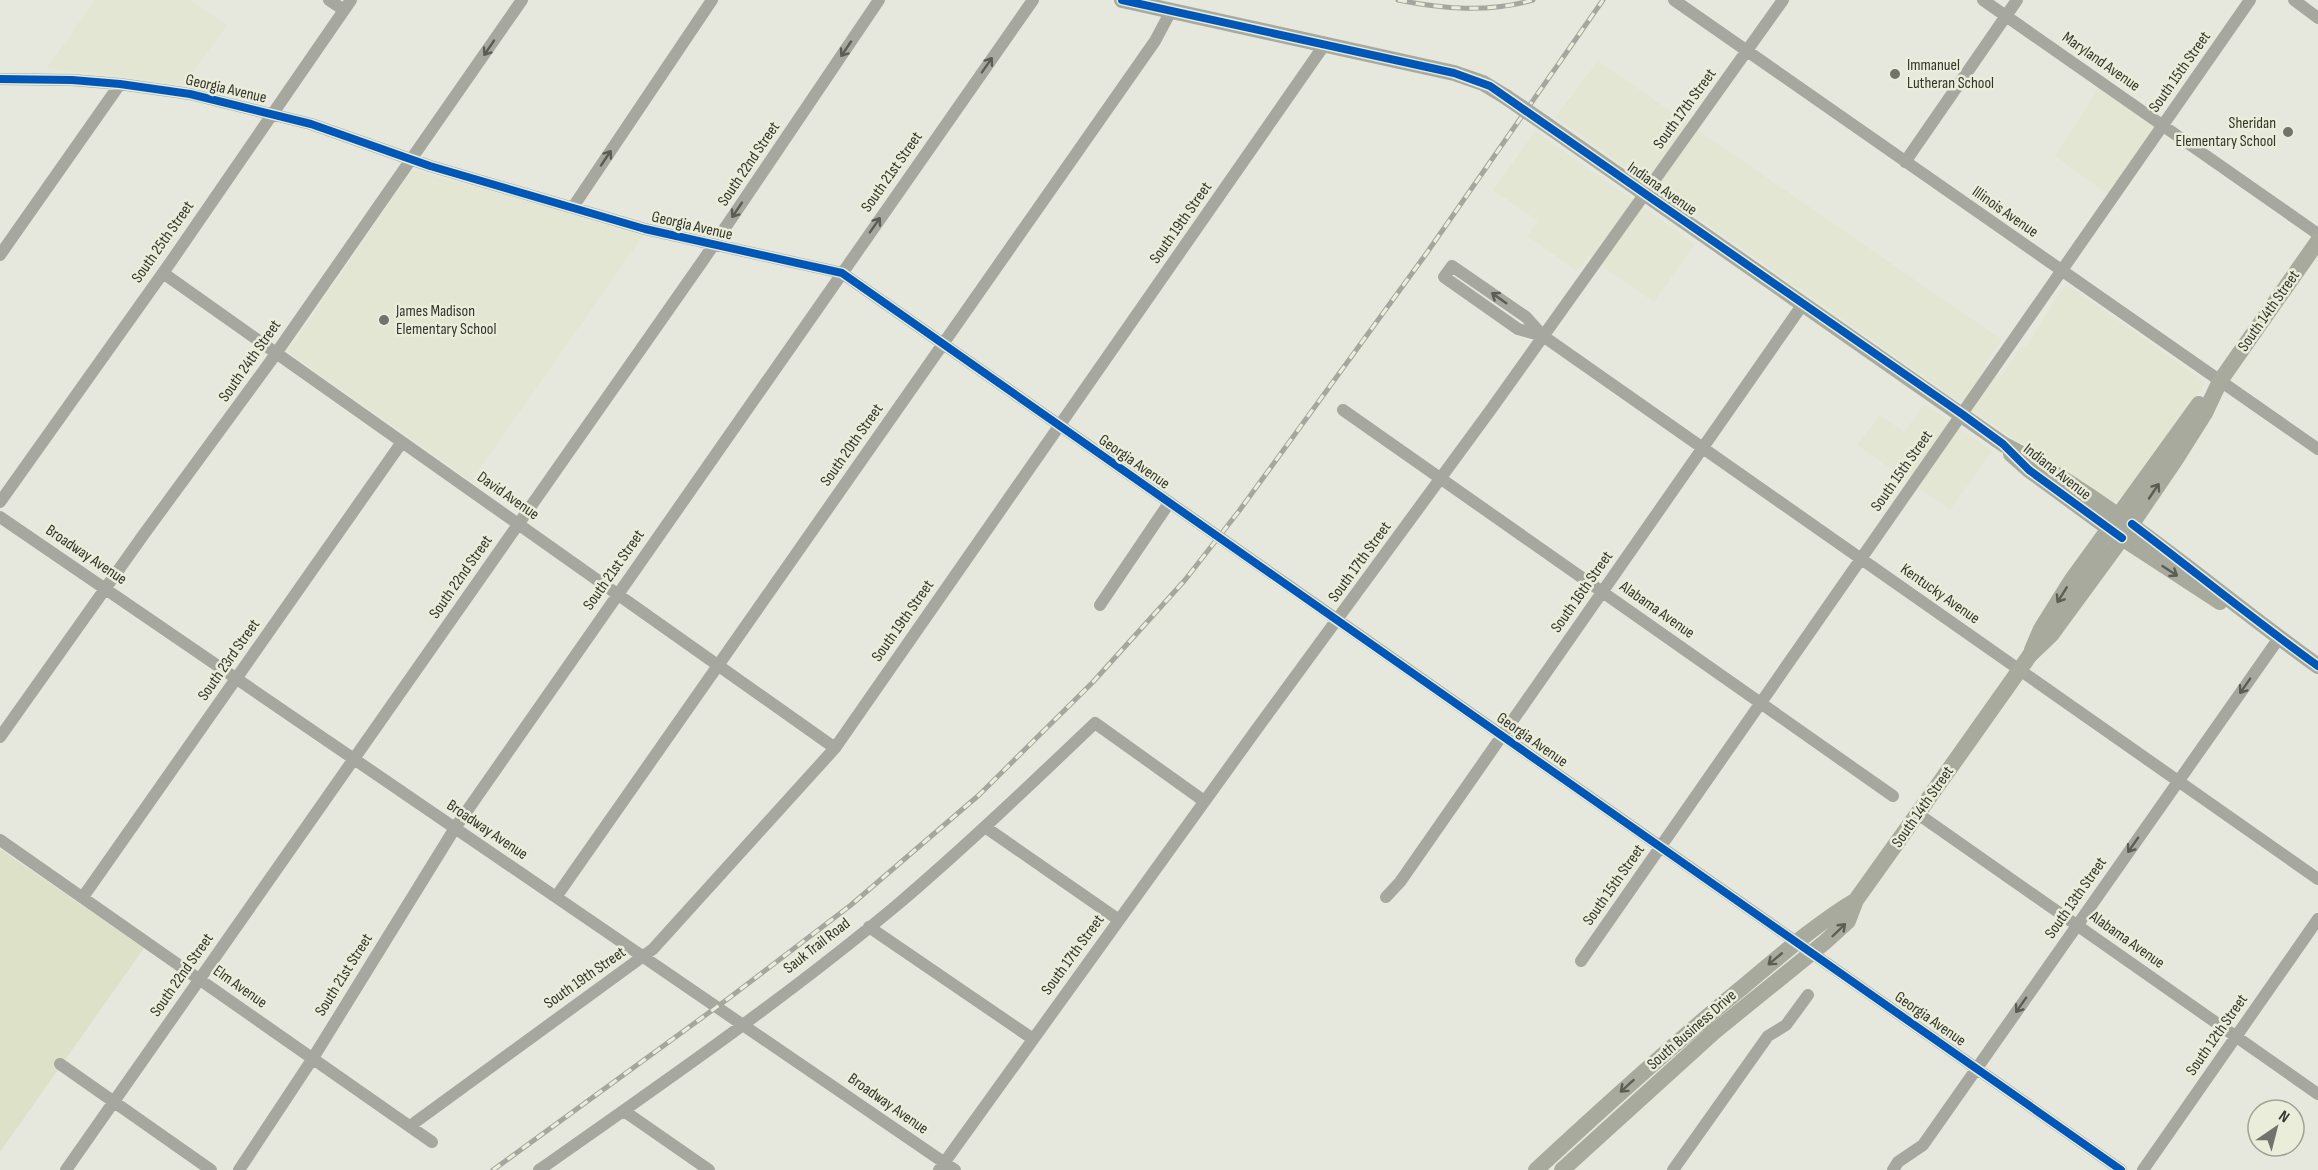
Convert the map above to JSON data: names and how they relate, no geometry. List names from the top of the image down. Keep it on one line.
{"streets":{"main road":["Indiana Avenue","South 14th Street","South Business Drive"],"street":["Maryland Avenue","South 15th Street","Georgia Avenue","South 17th Street","South 22nd Street","South 21st Street","Illinois Avenue","South 19th Street","South 25th Street","South 24th Street","South 20th Street","David Avenue","Broadway Avenue","South 16th Street","Kentucky Avenue","Alabama Avenue","South 23rd Street","South 13th Street","Sauk Trail Road","Elm Avenue","South 12th Street"]},"crossings":[["Maryland Avenue","South 15th Street"],["South 15th Street","Georgia Avenue"],["South 15th Street","Indiana Avenue"],["South 15th Street","Illinois Avenue"],["South 15th Street","Kentucky Avenue"],["South 15th Street","Alabama Avenue"],["Georgia Avenue","South 17th Street"],["Georgia Avenue","South 22nd Street"],["Georgia Avenue","South 21st Street"],["Georgia Avenue","South 19th Street"],["Georgia Avenue","South 25th Street"],["Georgia Avenue","South 14th Street"],["Georgia Avenue","South 24th Street"],["Georgia Avenue","South 20th Street"],["Georgia Avenue","South 16th Street"],["Georgia Avenue","South 13th Street"],["Georgia Avenue","South Business Drive"],["South 17th Street","Indiana Avenue"],["South 17th Street","Illinois Avenue"],["South 17th Street","Broadway Avenue"],["South 17th Street","Kentucky Avenue"],["South 17th Street","Alabama Avenue"],["South 17th Street","Sauk Trail Road"],["South 22nd Street","David Avenue"],["South 22nd Street","Broadway Avenue"],["South 22nd Street","Elm Avenue"],["South 21st Street","David Avenue"],["South 21st Street","Broadway Avenue"],["South 21st Street","Elm Avenue"],["Indiana Avenue","South 19th Street"],["Indiana Avenue","South 14th Street"],["Indiana Avenue","South 20th Street"],["Indiana Avenue","South 16th Street"],["Indiana Avenue","South 13th Street"],["Illinois Avenue","South 14th Street"],["South 19th Street","David Avenue"],["South 19th Street","Broadway Avenue"],["South 19th Street","Elm Avenue"],["South 25th Street","David Avenue"],["South 14th Street","Alabama Avenue"],["South 14th Street","South Business Drive"],["South 24th Street","David Avenue"],["South 24th Street","Broadway Avenue"],["South 20th Street","David Avenue"],["South 20th Street","Broadway Avenue"],["David Avenue","South 23rd Street"],["Broadway Avenue","South 23rd Street"],["Broadway Avenue","Sauk Trail Road"],["South 16th Street","Kentucky Avenue"],["South 16th Street","Alabama Avenue"],["Kentucky Avenue","South 13th Street"],["Alabama Avenue","South 13th Street"],["Alabama Avenue","South 12th Street"],["South 23rd Street","Elm Avenue"]],"one_way":["South 13th Street"],"places":["Immanuel Lutheran School","Sheridan Elementary School","James Madison Elementary School"],"north":"top right"}
